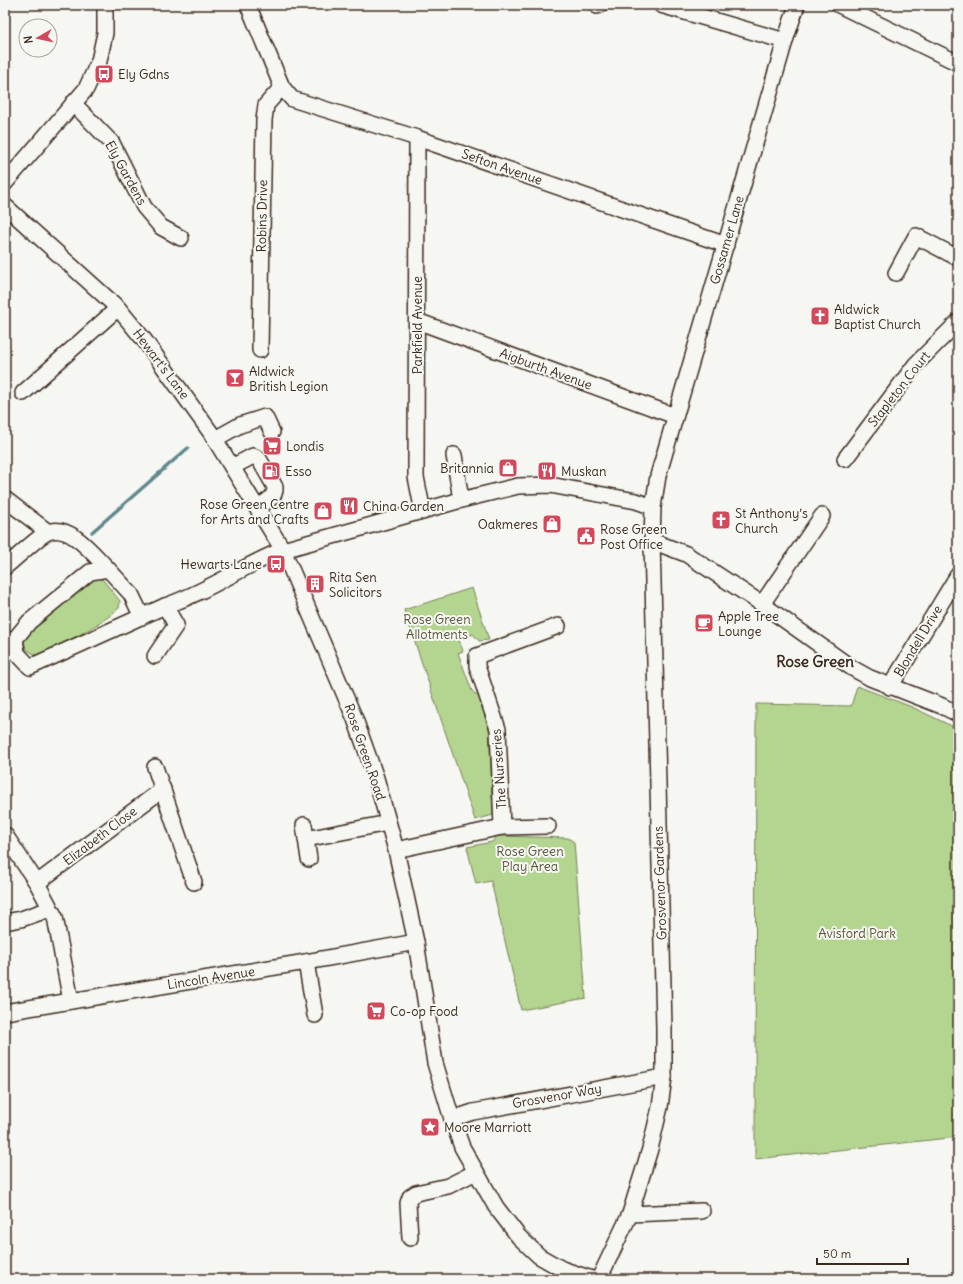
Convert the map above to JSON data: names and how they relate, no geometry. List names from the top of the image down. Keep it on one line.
{"streets":{"street":["Sefton Avenue","Ely Gardens","Robins Drive","Gossamer Lane","Parkfield Avenue","Hewart's Lane","Aigburth Avenue","Stapleton Court","Blondell Drive","Rose Green Road","The Nurseries","Elizabeth Close","Grosvenor Gardens","Lincoln Avenue","Grosvenor Way"]},"crossings":[["Sefton Avenue","Robins Drive"],["Sefton Avenue","Gossamer Lane"],["Sefton Avenue","Parkfield Avenue"],["Gossamer Lane","Aigburth Avenue"],["Gossamer Lane","Grosvenor Gardens"],["Parkfield Avenue","Aigburth Avenue"],["Hewart's Lane","Rose Green Road"],["Rose Green Road","The Nurseries"],["Rose Green Road","Lincoln Avenue"],["Rose Green Road","Grosvenor Way"],["Grosvenor Gardens","Grosvenor Way"]],"districts":["Rose Green"],"parks":["Rose Green Allotments","Rose Green Play Area","Avisford Park"],"places":{"bus stop":["Ely Gdns","Hewarts Lane"],"church":["Aldwick Baptist Church","St Anthony’s Church"],"bar":["Aldwick British Legion"],"supermarket":["Londis","Co-op Food"],"shop":["Britannia","Rose Green Centre for Arts and Crafts","Oakmeres"],"fuel station":["Esso"],"restaurant":["Muskan","China Garden"],"public building":["Rose Green Post Office"],"building":["Rita Sen Solicitors"],"cafe":["Apple Tree Lounge"],"place":["Moore Marriott"]},"scale_bar":"50 m","north":"left"}
